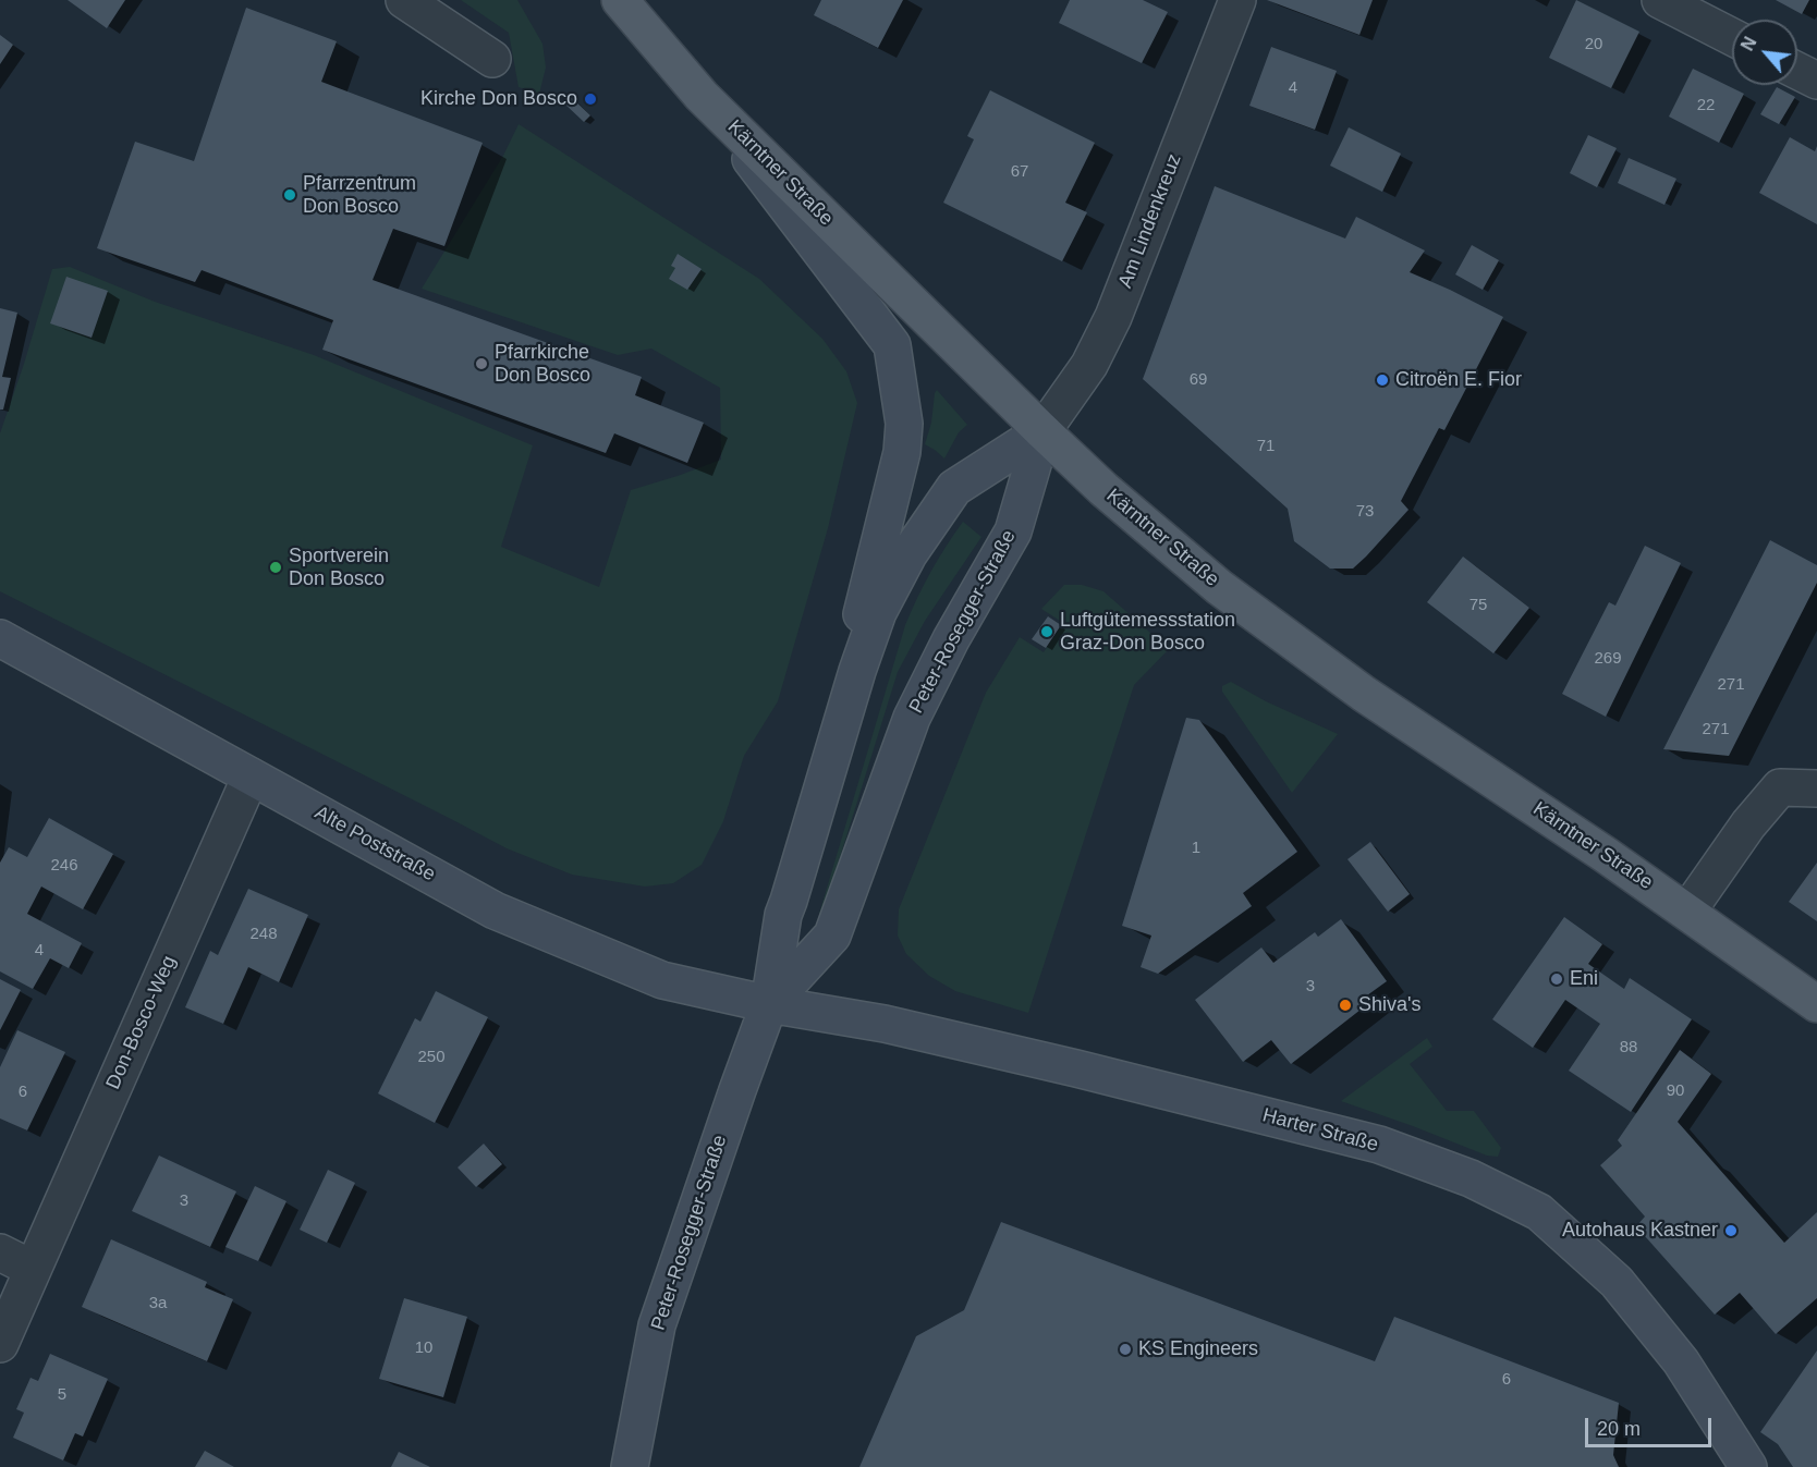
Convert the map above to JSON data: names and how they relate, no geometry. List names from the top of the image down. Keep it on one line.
{"streets":{"main road":["Kärntner Straße","Peter-Rosegger-Straße","Alte Poststraße","Harter Straße"],"street":["Am Lindenkreuz","Don-Bosco-Weg"]},"crossings":[["Kärntner Straße","Am Lindenkreuz"],["Kärntner Straße","Peter-Rosegger-Straße"],["Am Lindenkreuz","Peter-Rosegger-Straße"],["Peter-Rosegger-Straße","Alte Poststraße"],["Peter-Rosegger-Straße","Harter Straße"],["Alte Poststraße","Don-Bosco-Weg"],["Alte Poststraße","Harter Straße"]],"places":["Kirche Don Bosco","Pfarrzentrum Don Bosco","Pfarrkirche Don Bosco","Citroën E. Fior","Sportverein Don Bosco","Luftgütemessstation Graz-Don Bosco","Eni","Shiva's","Autohaus Kastner","KS Engineers"],"house_numbers":["20","4","22","67","69","71","73","75","269","271","271","1","246","248","4","3","88","250","90","6","3","3a","10","6","5"],"scale_bar":"20 m","north":"top left"}
